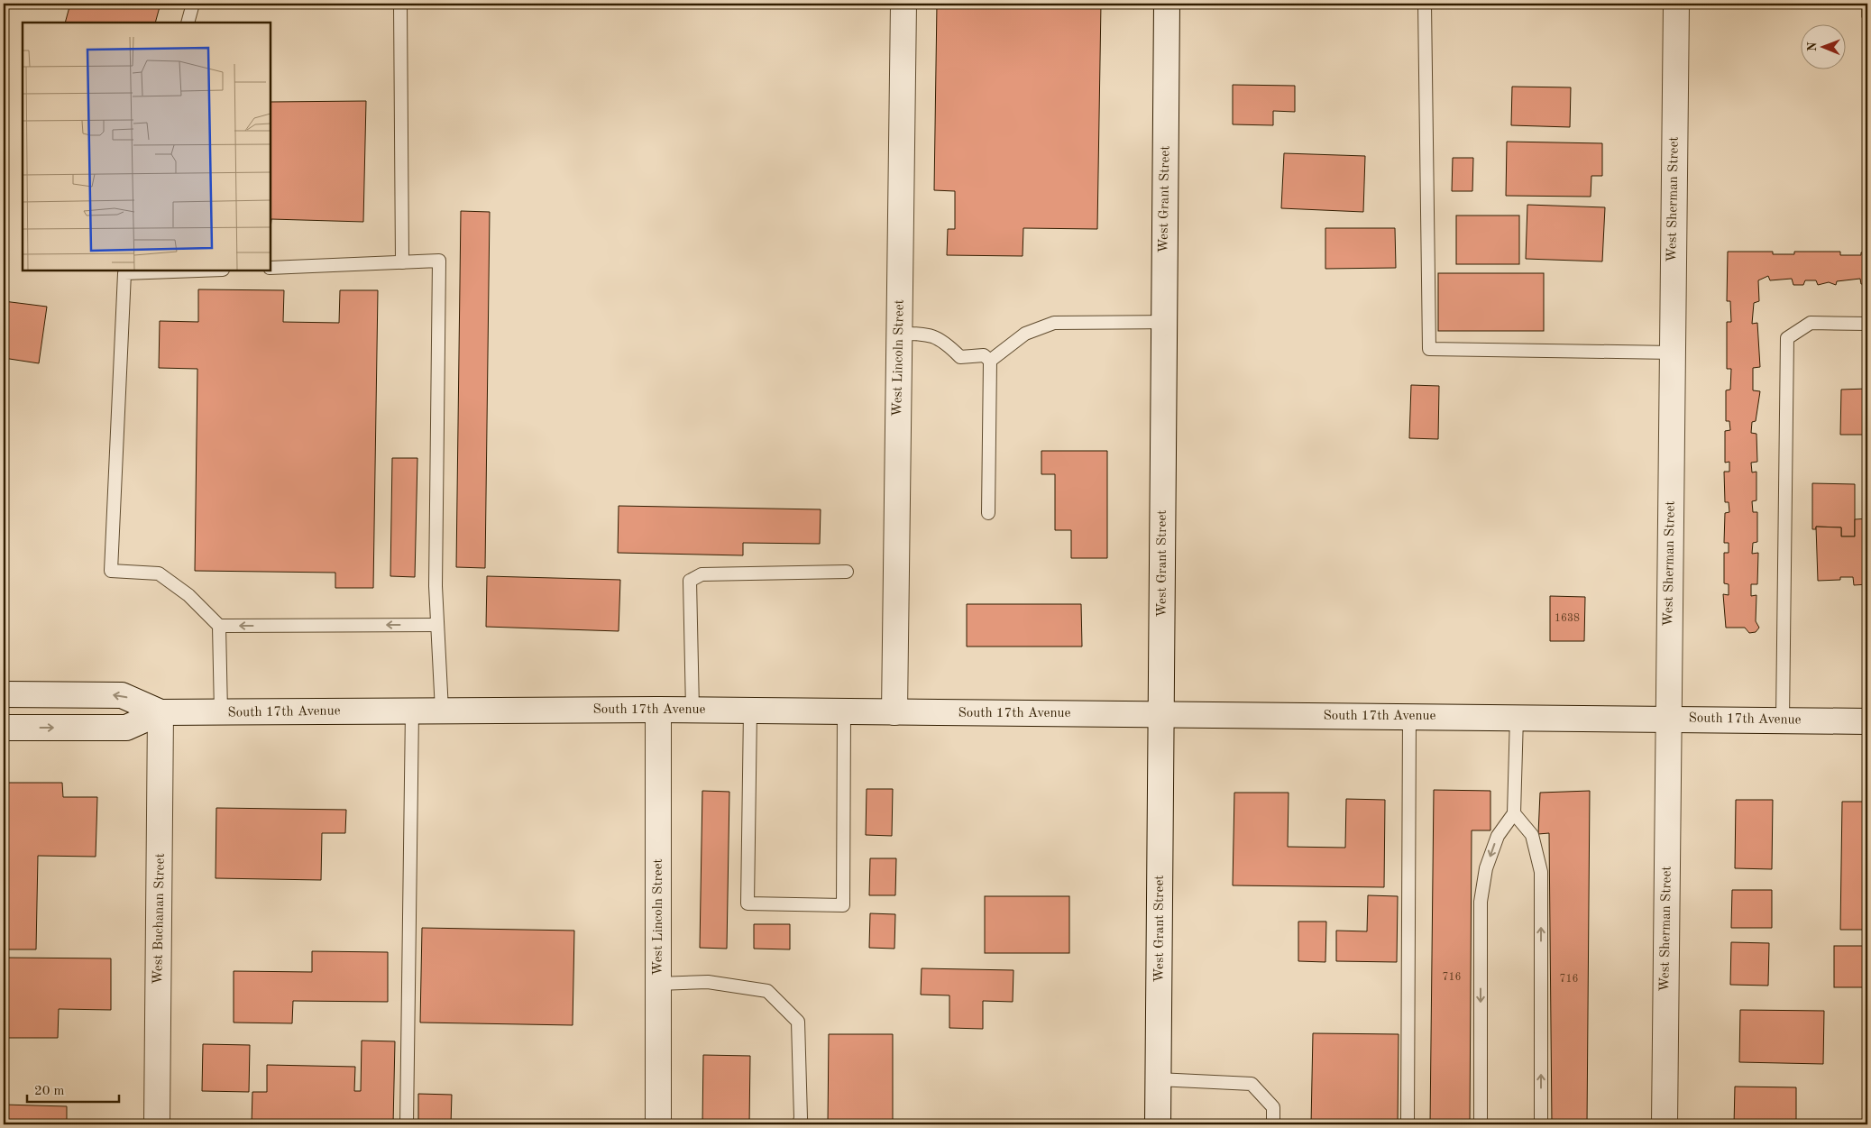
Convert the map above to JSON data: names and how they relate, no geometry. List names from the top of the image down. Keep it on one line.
{"streets":{"main road":["West Grant Street","West Sherman Street","West Lincoln Street","South 17th Avenue","West Buchanan Street"]},"crossings":[["West Grant Street","South 17th Avenue"],["West Sherman Street","South 17th Avenue"],["West Lincoln Street","South 17th Avenue"],["South 17th Avenue","West Buchanan Street"]],"house_numbers":["1638","716","716"],"scale_bar":"20 m","north":"left"}
